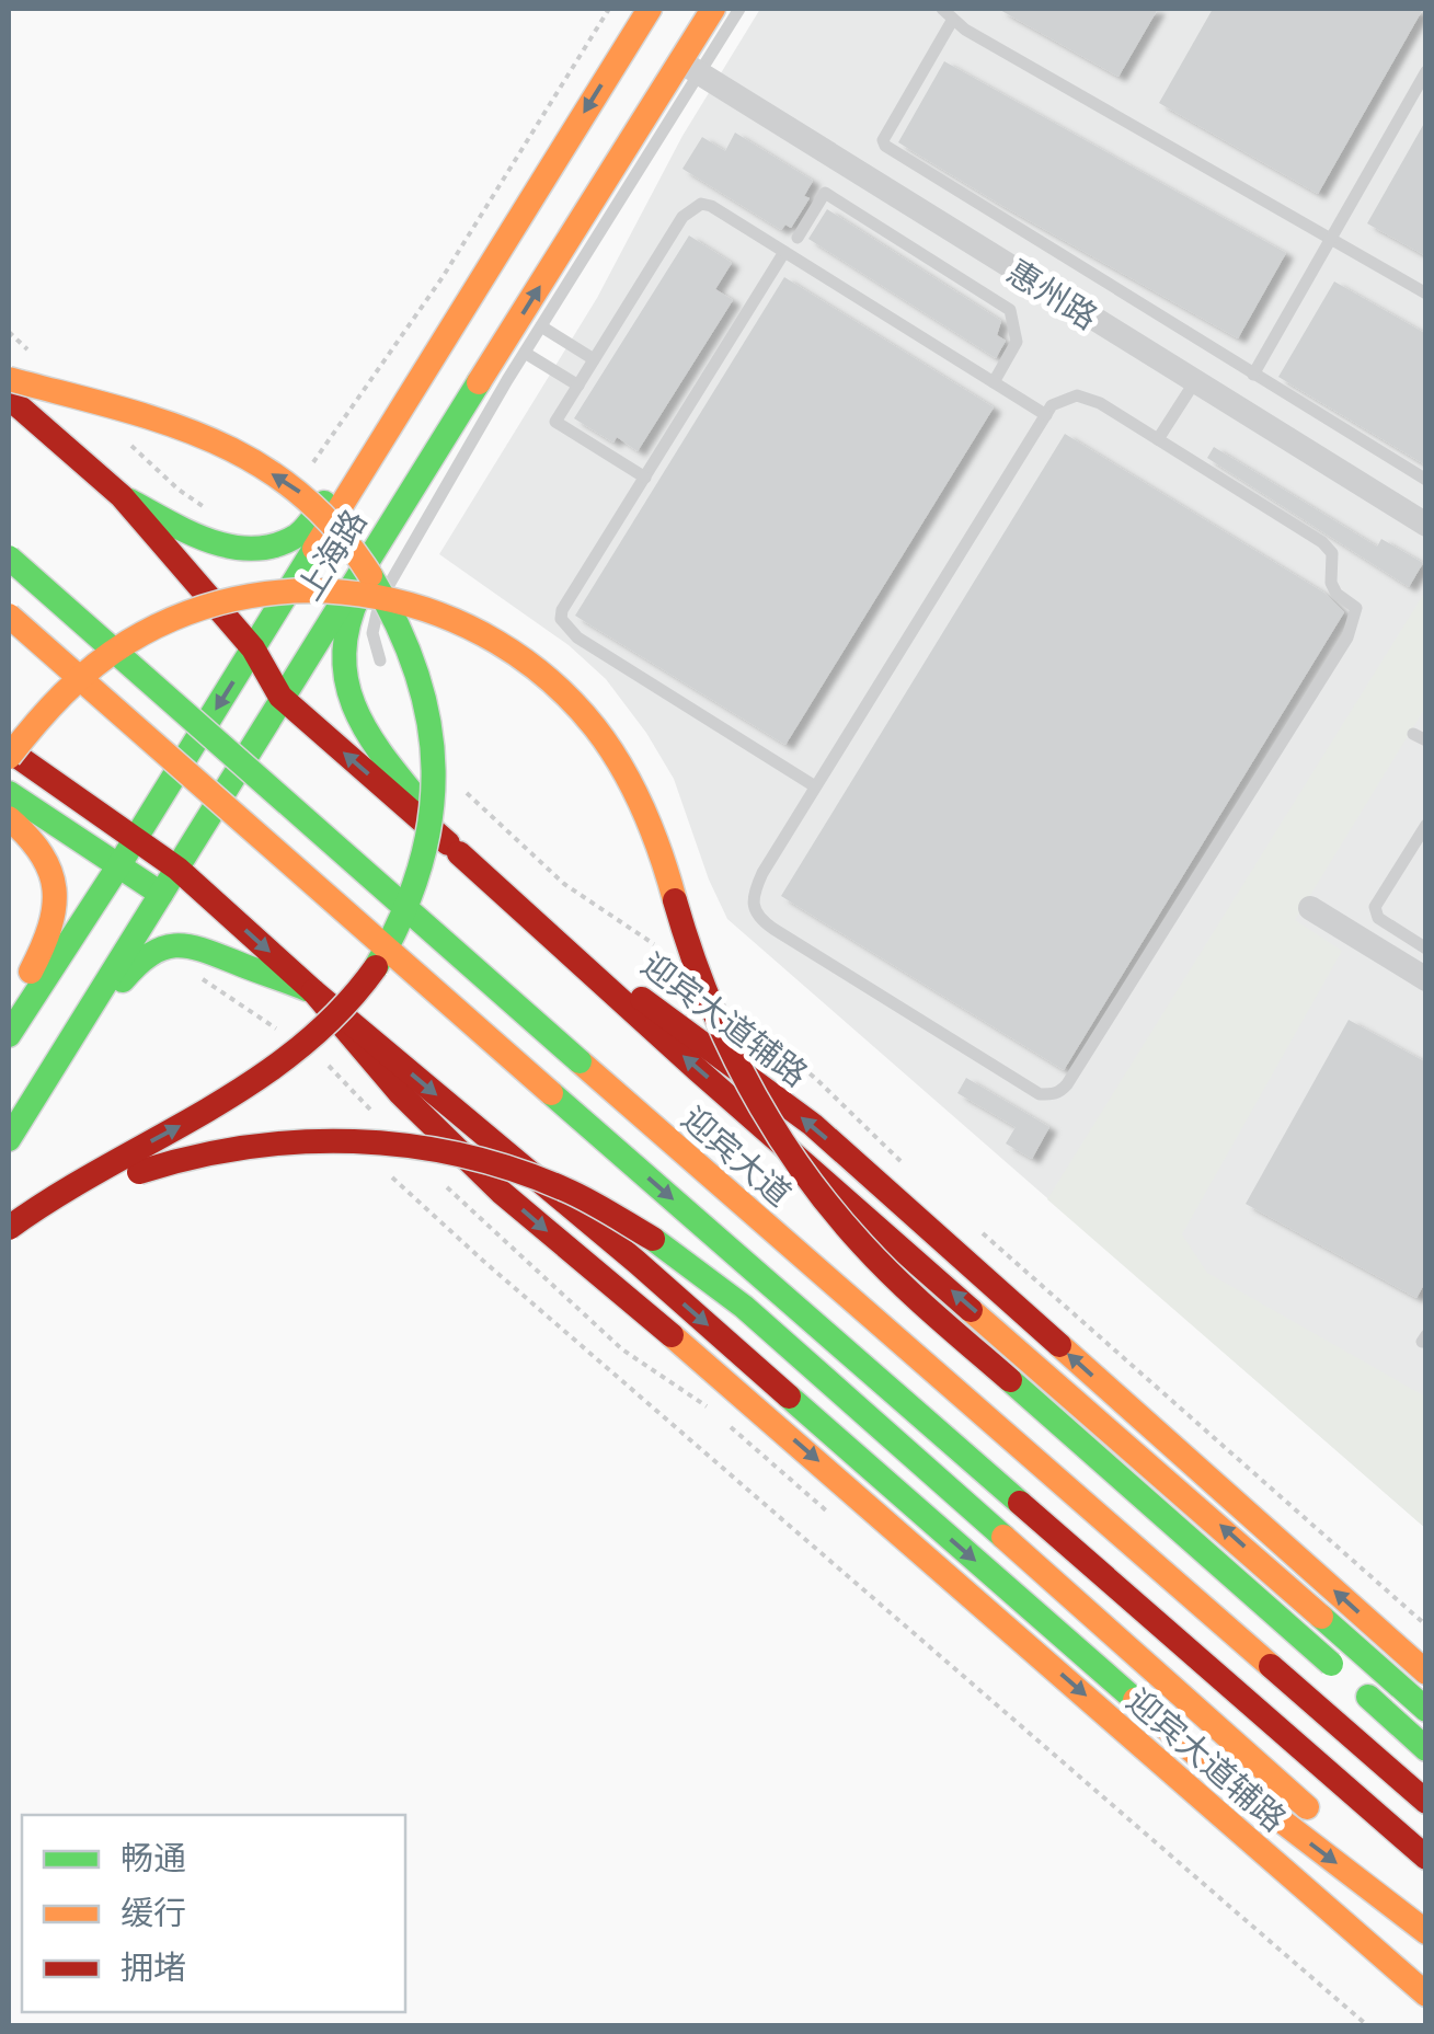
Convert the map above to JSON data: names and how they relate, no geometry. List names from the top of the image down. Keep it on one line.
{"streets":{"main road":["上海路","迎宾大道辅路","迎宾大道"],"street":["惠州路"]},"crossings":[["惠州路","上海路"],["上海路","迎宾大道辅路"]],"legend":["畅通","缓行","拥堵"]}
